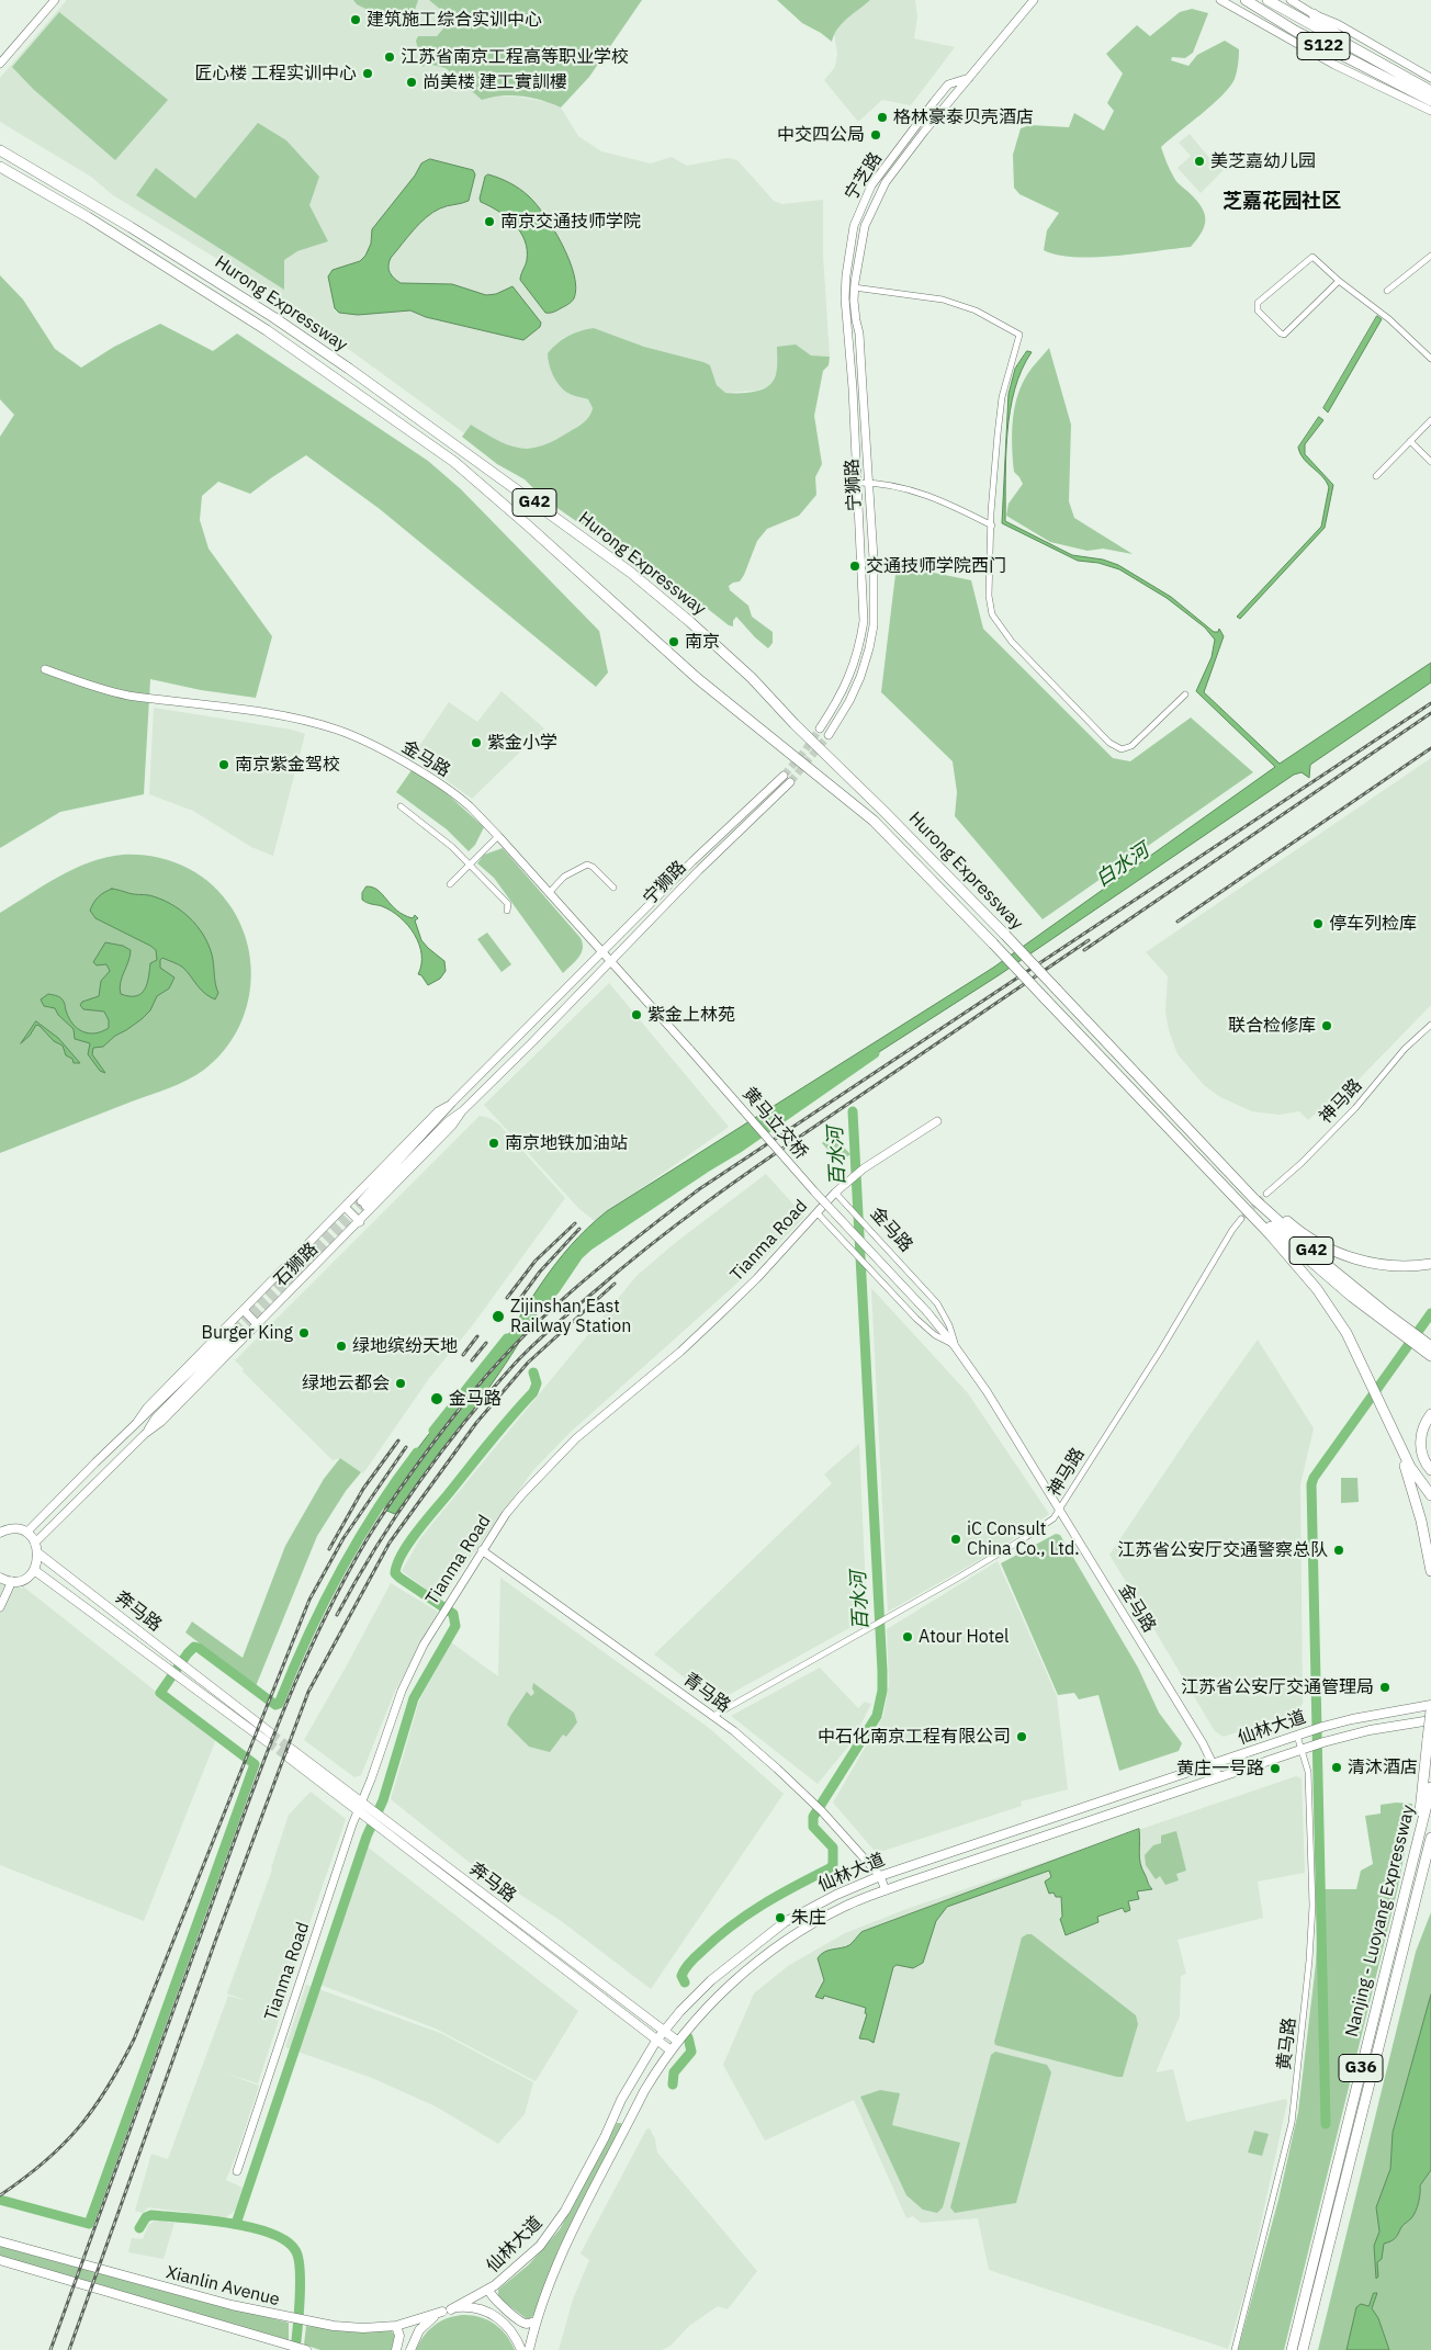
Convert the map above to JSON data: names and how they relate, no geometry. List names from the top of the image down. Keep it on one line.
{"streets":{"highway":["S122","Hurong Expressway","G42","Nanjing - Luoyang Expressway","G36"],"main road":["宁芝路","宁狮路","金马路","黄马立交桥","Tianma Road","石狮路","奔马路","青马路","仙林大道","Xianlin Avenue"],"street":["神马路","黄马路"]},"crossings":[["宁芝路","宁狮路"],["Hurong Expressway","G42"],["宁狮路","金马路"],["宁狮路","石狮路"],["金马路","神马路"],["金马路","黄马立交桥"],["金马路","Tianma Road"],["金马路","石狮路"],["金马路","仙林大道"],["神马路","青马路"],["Tianma Road","奔马路"],["Tianma Road","青马路"],["奔马路","仙林大道"],["青马路","仙林大道"],["仙林大道","黄马路"],["仙林大道","Xianlin Avenue"]],"districts":["芝嘉花园社区"],"water":["白水河","百水河"],"places":["建筑施工综合实训中心","江苏省南京工程高等职业学校","匠心楼 工程实训中心","尚美楼 建工實訓樓","格林豪泰贝壳酒店","中交四公局","美芝嘉幼儿园","南京交通技师学院","交通技师学院西门","南京","紫金小学","南京紫金驾校","停车列检库","紫金上林苑","联合检修库","南京地铁加油站","Zijinshan East Railway Station","Burger King","绿地缤纷天地","绿地云都会","金马路","iC Consult China Co., Ltd.","江苏省公安厅交通警察总队","Atour Hotel","江苏省公安厅交通管理局","中石化南京工程有限公司","清沐酒店","黄庄一号路","朱庄"]}
